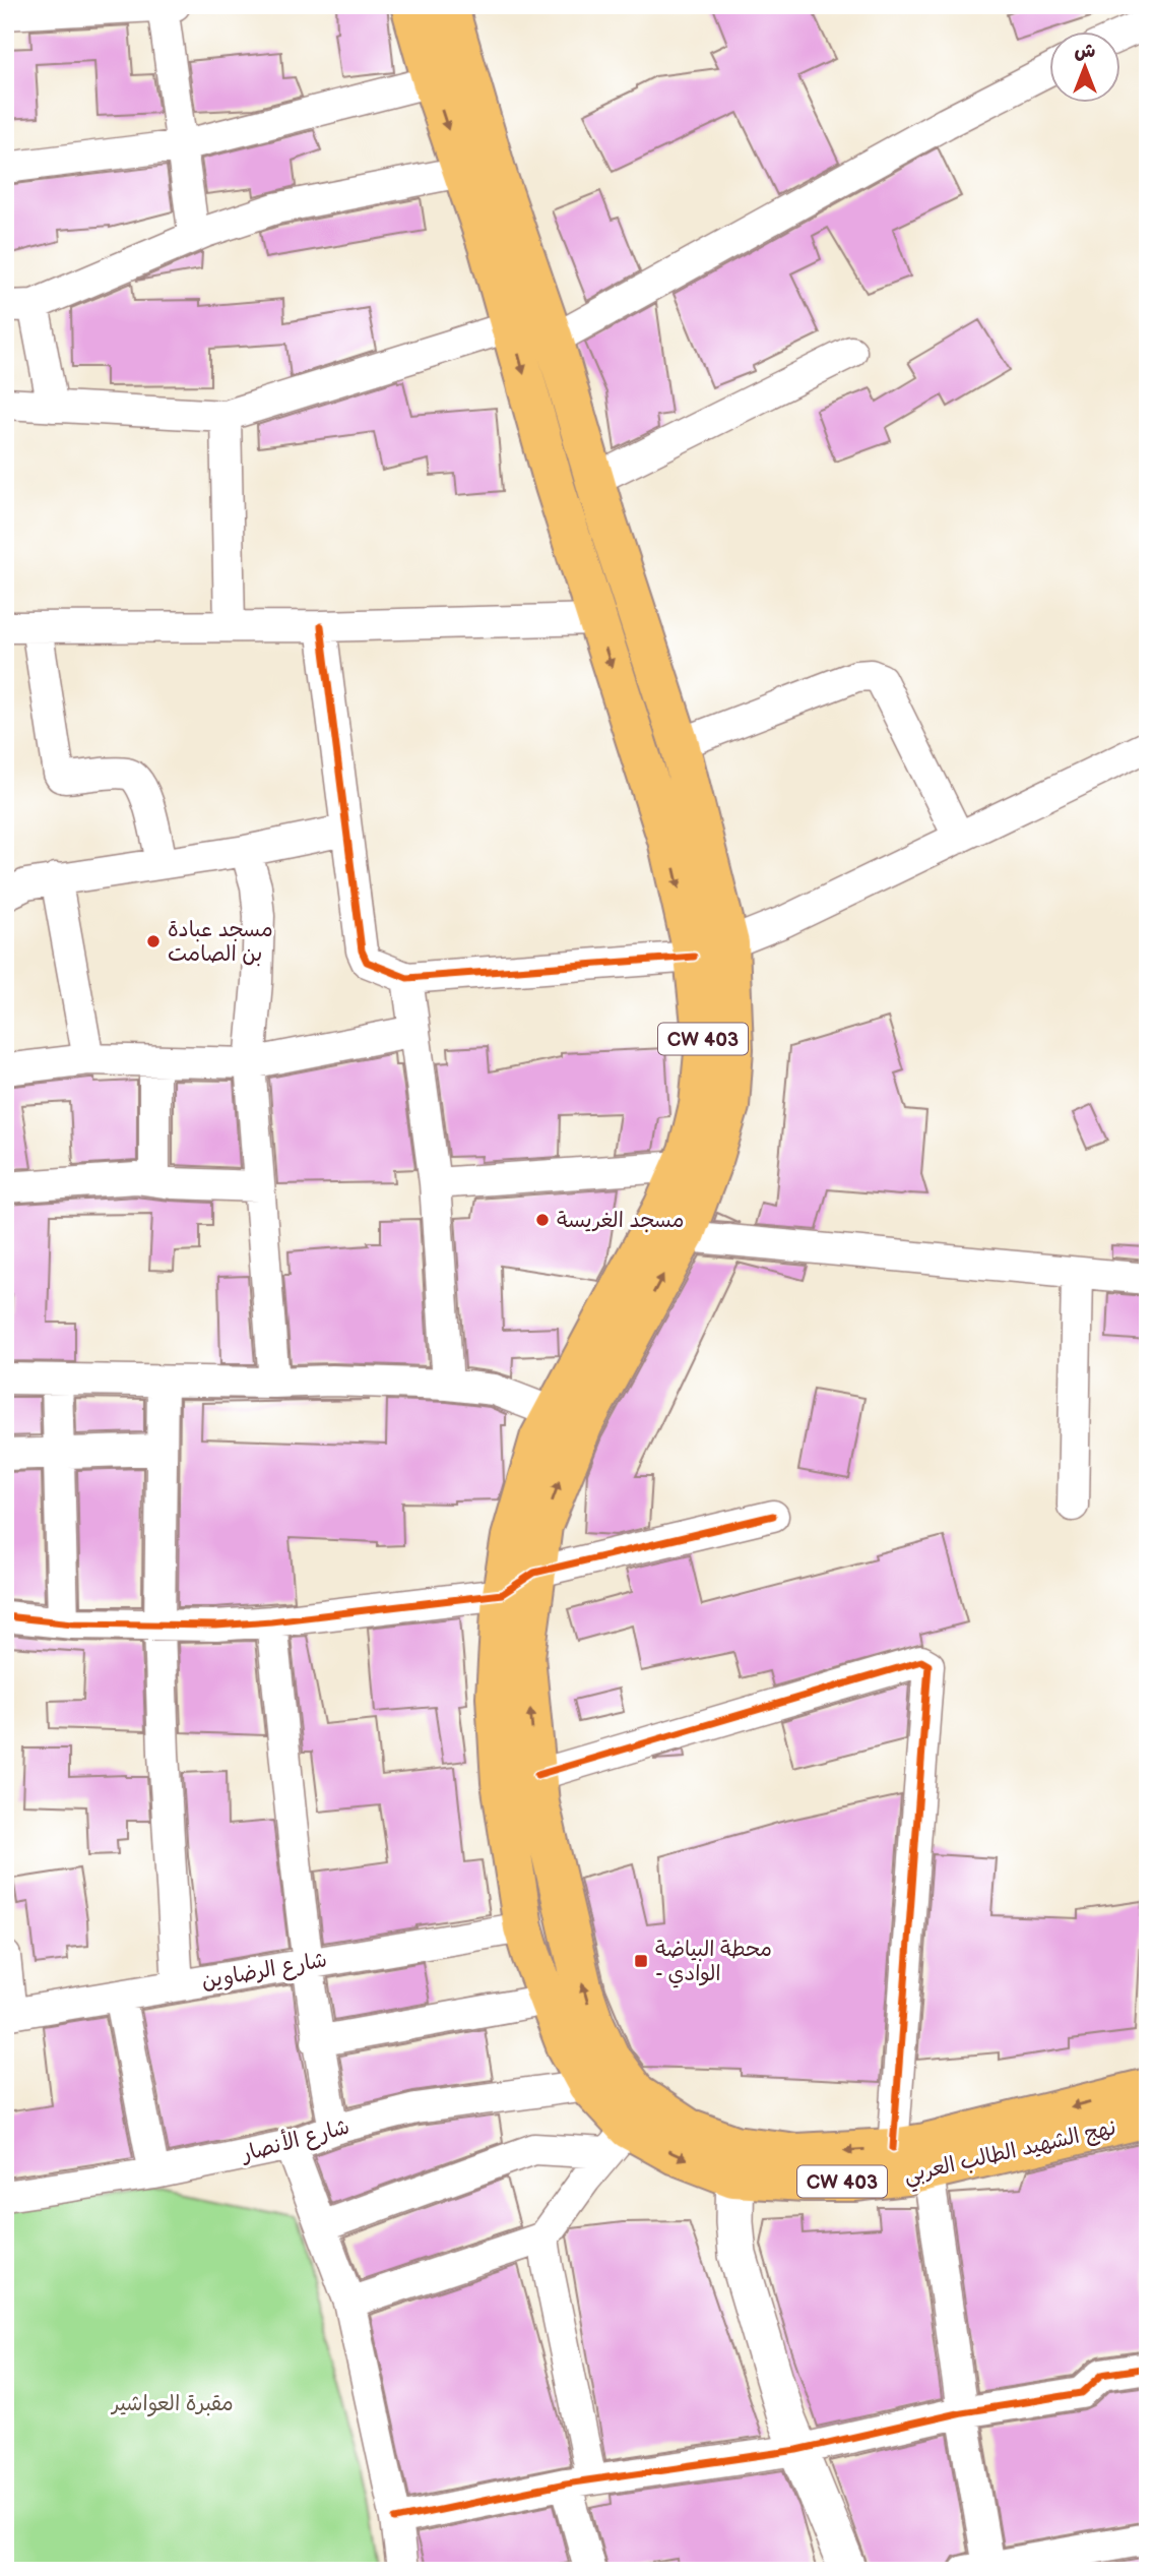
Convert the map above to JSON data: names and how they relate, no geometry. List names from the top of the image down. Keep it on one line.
{"streets":{"main road":["CW 403","نهج الشهيد الطالب العربي"],"street":["شارع الرضاوين","شارع الأنصار"]},"crossings":[["CW 403","شارع الرضاوين"],["CW 403","شارع الأنصار"],["CW 403","نهج الشهيد الطالب العربي"],["شارع الأنصار","نهج الشهيد الطالب العربي"]],"parks":["مقبرة العواشير"],"places":{"other":["مسجد عبادة بن الصامت","مسجد الغريسة"],"transit":["محطة البياضة - الوادي"]},"north":"top"}
